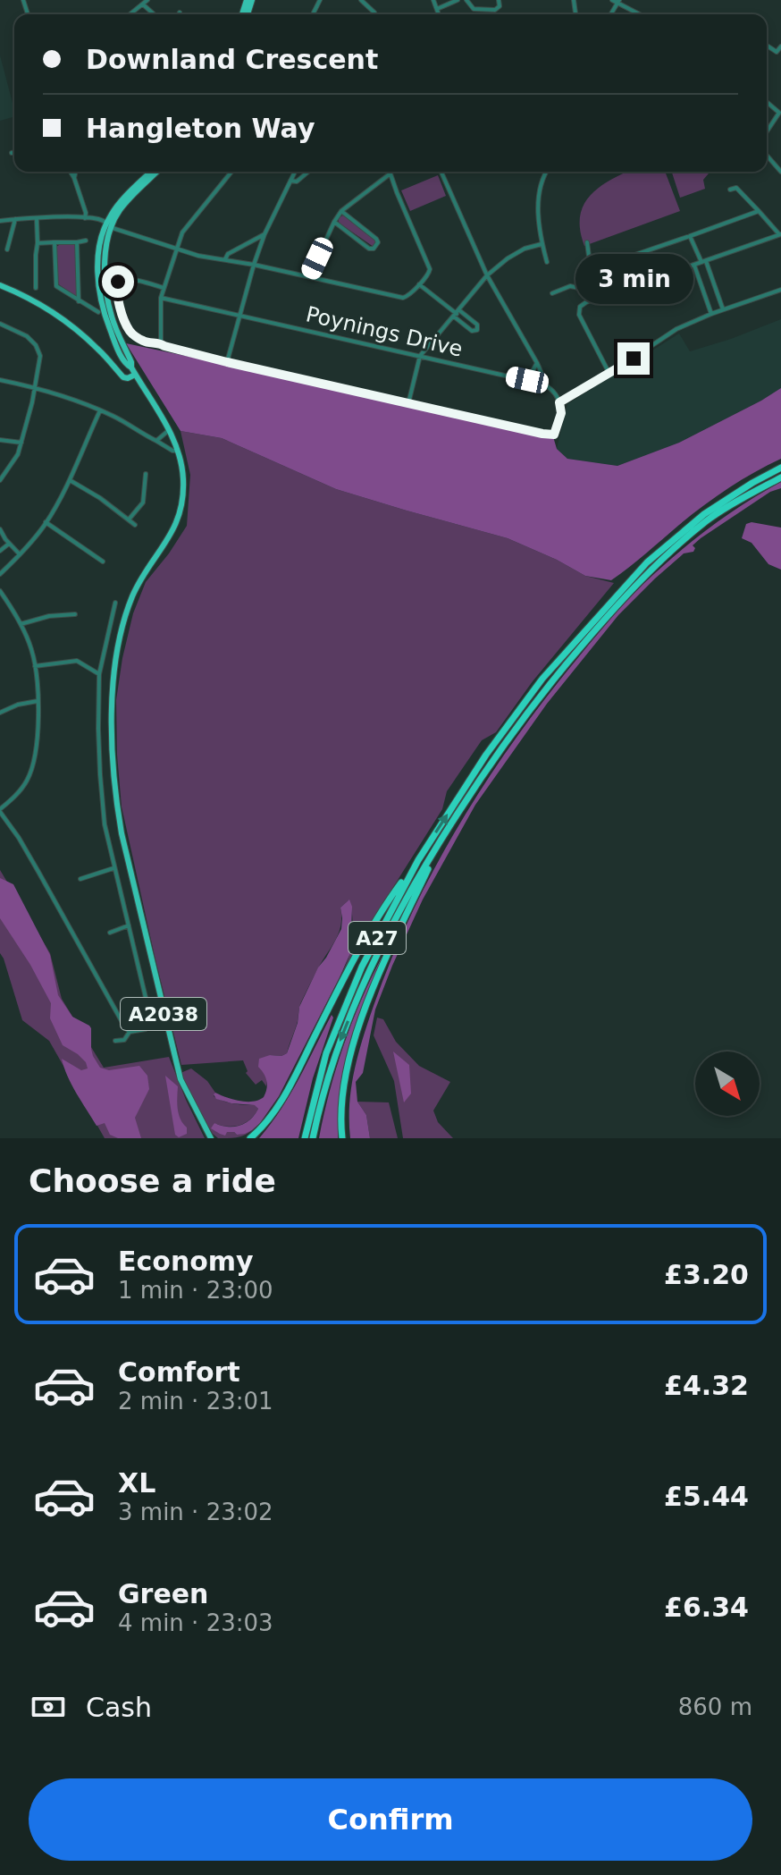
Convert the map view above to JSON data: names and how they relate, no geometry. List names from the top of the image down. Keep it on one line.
{"streets":{"highway":["A27"],"main road":["A2038"],"street":["Poynings Drive"]},"north":"bottom right","page":{"banner":["Downland Crescent","Hangleton Way"],"bubble":"3 min","heading":"Choose a ride","list":[{"name":"Economy","note":"1 min · 23:00","value":"£3.20"},{"name":"Comfort","note":"2 min · 23:01","value":"£4.32"},{"name":"XL","note":"3 min · 23:02","value":"£5.44"},{"name":"Green","note":"4 min · 23:03","value":"£6.34"}],"pay":["Cash","860 m"],"buttons":"Confirm"}}
